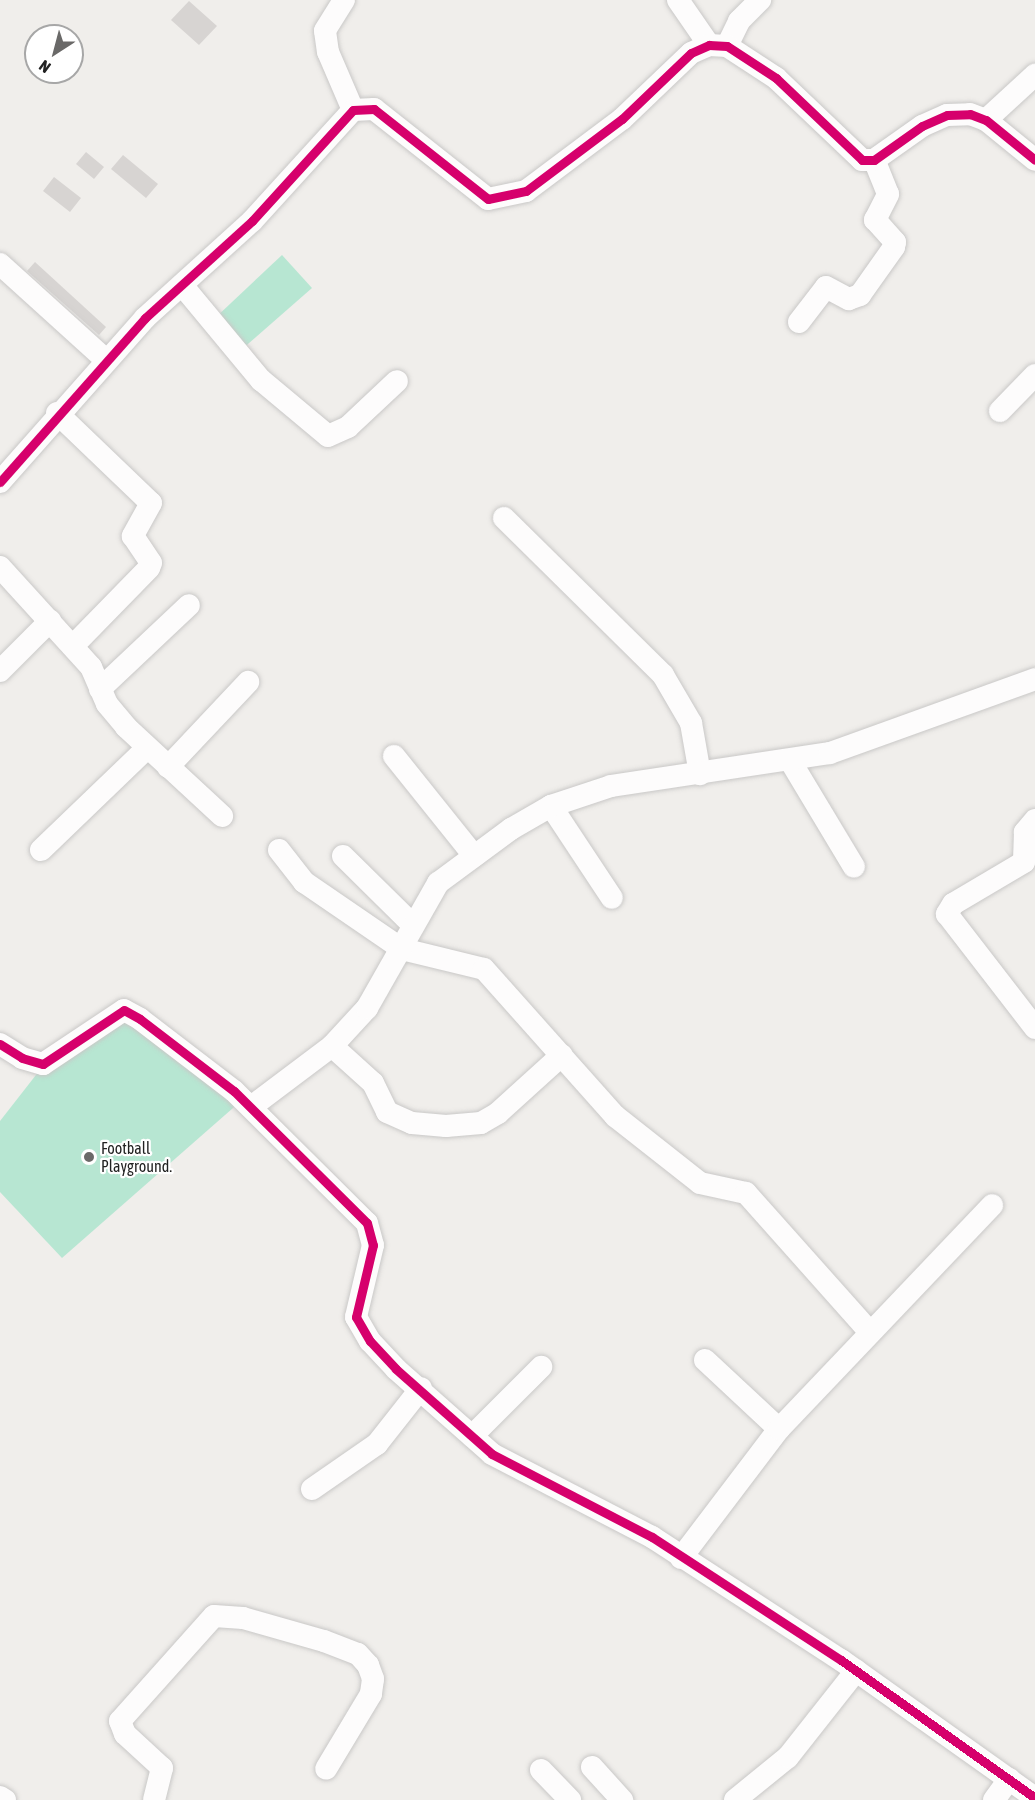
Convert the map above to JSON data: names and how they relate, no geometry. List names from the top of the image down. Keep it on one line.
{"places":["Football Playground."],"north":"bottom left"}
